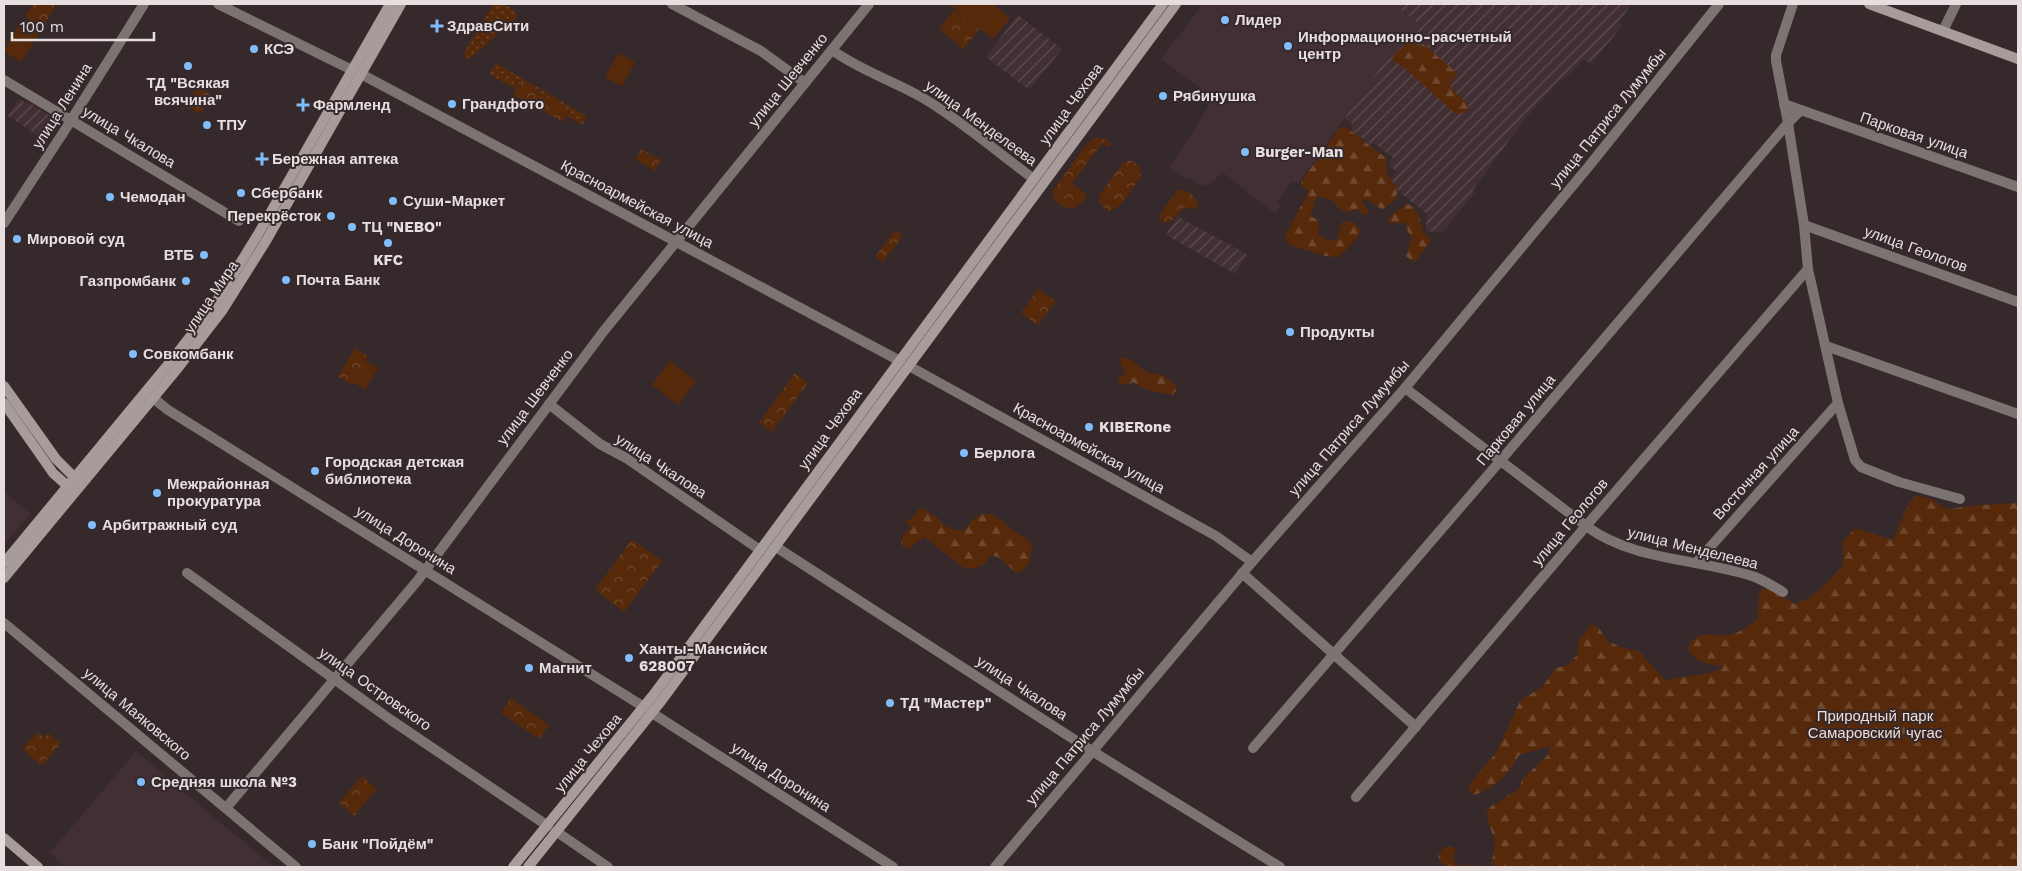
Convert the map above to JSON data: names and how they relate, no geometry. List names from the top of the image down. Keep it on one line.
{"streets":{"main road":["улица Чехова","улица Мира"],"street":["улица Шевченко","улица Ленина","улица Патриса Лумумбы","улица Менделеева","Парковая улица","улица Чкалова","Красноармейская улица","улица Геологов","Восточная улица","улица Доронина","улица Островского","улица Маяковского"]},"crossings":[["улица Шевченко","улица Менделеева"],["улица Шевченко","улица Чкалова"],["улица Шевченко","Красноармейская улица"],["улица Шевченко","улица Доронина"],["улица Шевченко","улица Островского"],["улица Шевченко","улица Маяковского"],["улица Чехова","улица Менделеева"],["улица Чехова","улица Чкалова"],["улица Чехова","Красноармейская улица"],["улица Чехова","улица Доронина"],["улица Чехова","улица Островского"],["улица Ленина","улица Чкалова"],["улица Патриса Лумумбы","улица Менделеева"],["улица Патриса Лумумбы","улица Чкалова"],["улица Патриса Лумумбы","Красноармейская улица"],["улица Менделеева","Парковая улица"],["улица Менделеева","улица Геологов"],["улица Менделеева","Восточная улица"],["Красноармейская улица","улица Мира"],["улица Мира","улица Доронина"]],"parks":["Природный парк Самаровский чугас"],"places":{"other":["Лидер","Информационно-расчетный центр","КСЭ","ТД \"Всякая всячина\"","Рябинушка","Грандфото","ТПУ","Burger-Man","Сбербанк","Чемодан","Суши-Маркет","Перекрёсток","ТЦ \"NEBO\"","Мировой суд","KFC","ВТБ","Почта Банк","Газпромбанк","Продукты","Совкомбанк","KIBERone","Берлога","Городская детская библиотека","Межрайонная прокуратура","Арбитражный суд","Ханты-Мансийск 628007","Магнит","ТД \"Мастер\"","Средняя школа №3","Банк \"Пойдём\""],"health":["ЗдравСити","Фармленд","Бережная аптека"]},"scale_bar":"100 m"}
